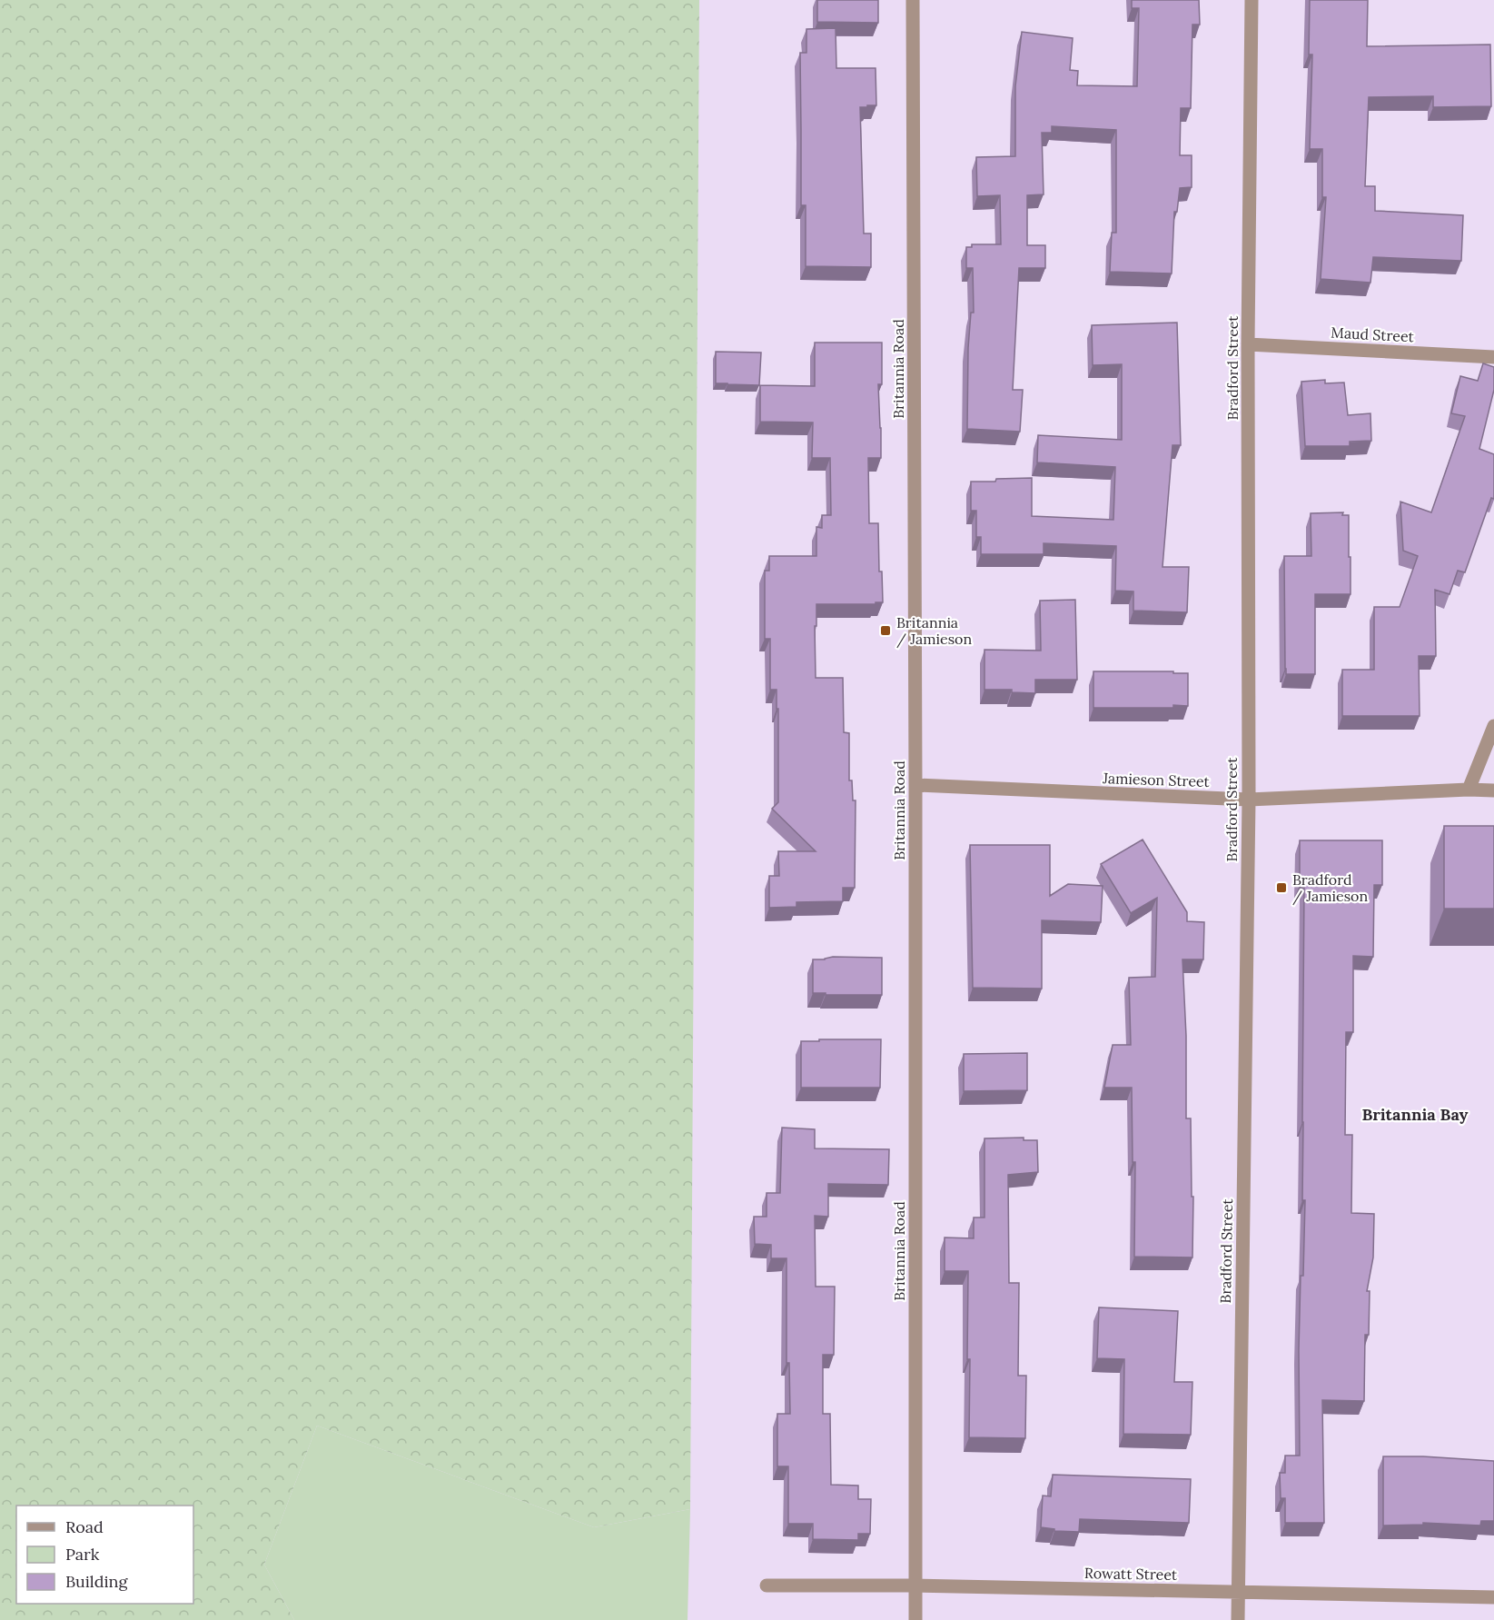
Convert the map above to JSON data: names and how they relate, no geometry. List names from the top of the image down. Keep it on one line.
{"streets":{"street":["Maud Street","Bradford Street","Britannia Road","Jamieson Street","Rowatt Street"]},"crossings":[["Maud Street","Bradford Street"],["Bradford Street","Jamieson Street"],["Bradford Street","Rowatt Street"],["Britannia Road","Jamieson Street"],["Britannia Road","Rowatt Street"]],"districts":["Britannia Bay"],"places":{"transit":["Britannia / Jamieson","Bradford / Jamieson"]},"legend":["Road","Park","Building"]}
